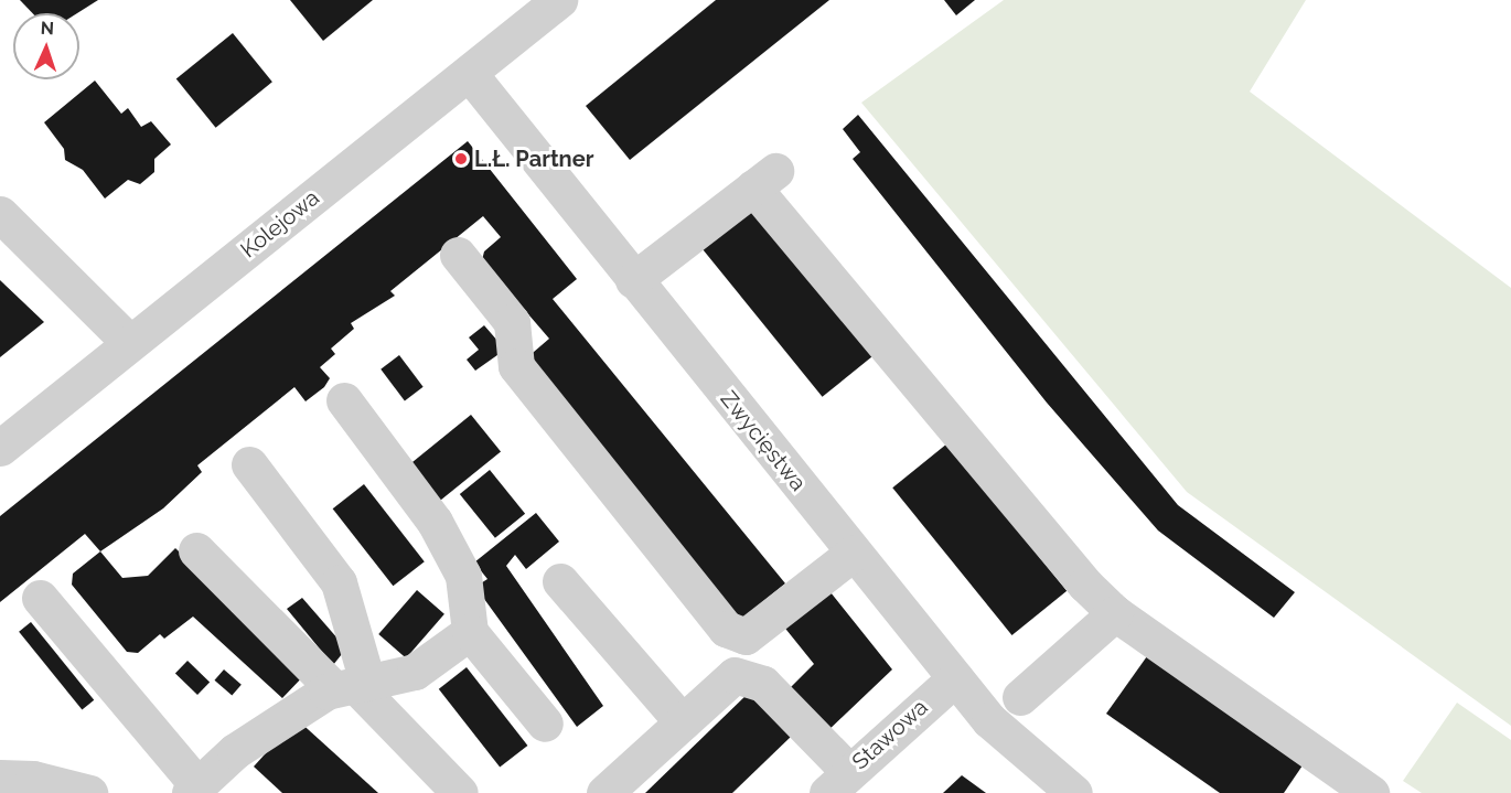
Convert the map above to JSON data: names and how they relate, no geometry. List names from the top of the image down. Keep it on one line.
{"streets":{"street":["Kolejowa","Zwycięstwa","Stawowa"]},"crossings":[["Kolejowa","Zwycięstwa"],["Zwycięstwa","Stawowa"]],"places":["L.Ł. Partner"],"north":"top"}
